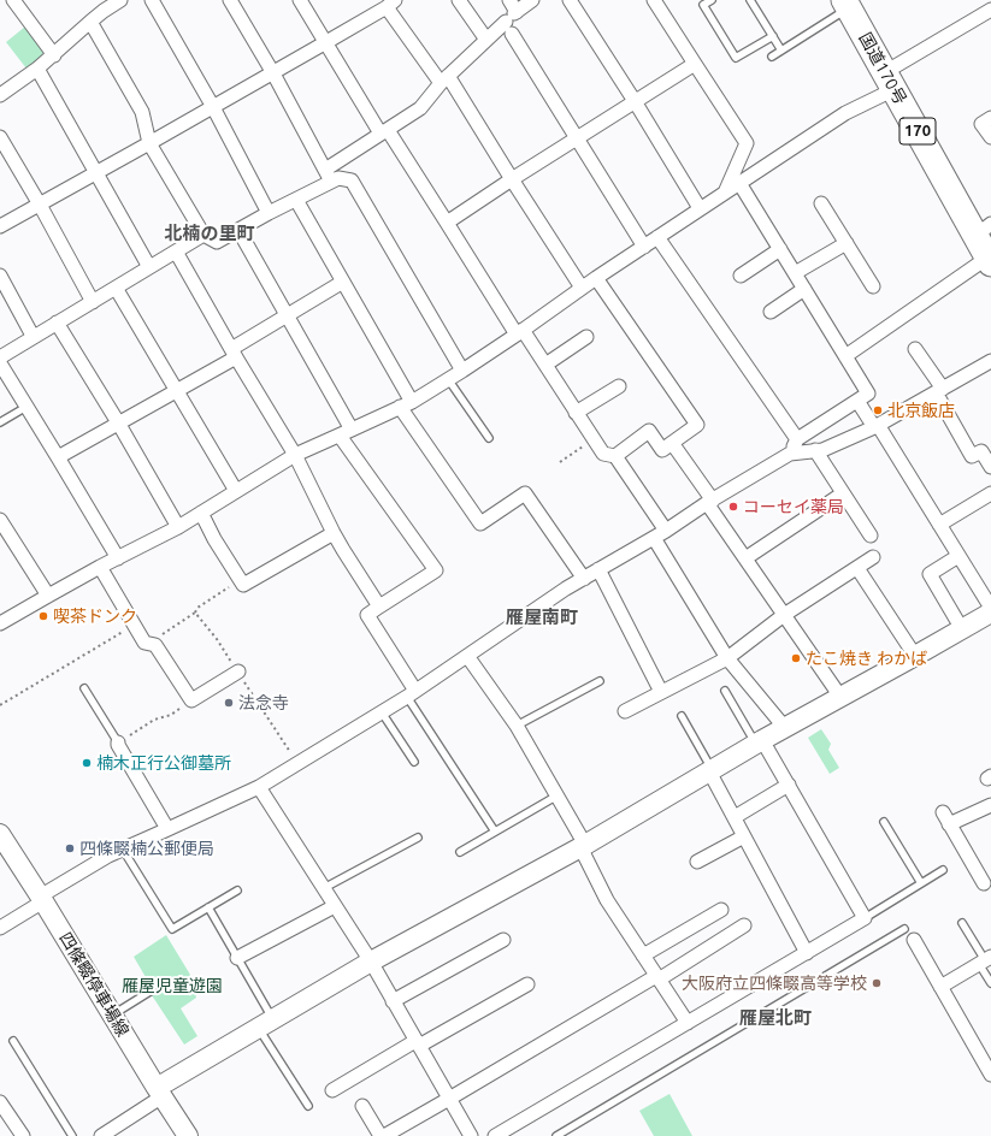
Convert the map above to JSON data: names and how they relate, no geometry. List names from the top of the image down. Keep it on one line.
{"streets":{"highway":["国道170号","170"],"street":["四條畷停車場線"]},"districts":["北楠の里町","雁屋南町","雁屋北町"],"parks":["雁屋児童遊園"],"places":["北京飯店","コーセイ薬局","喫茶ドンク","たこ焼き わかば","法念寺","楠木正行公御墓所","四條畷楠公郵便局","大阪府立四條畷高等学校"]}
